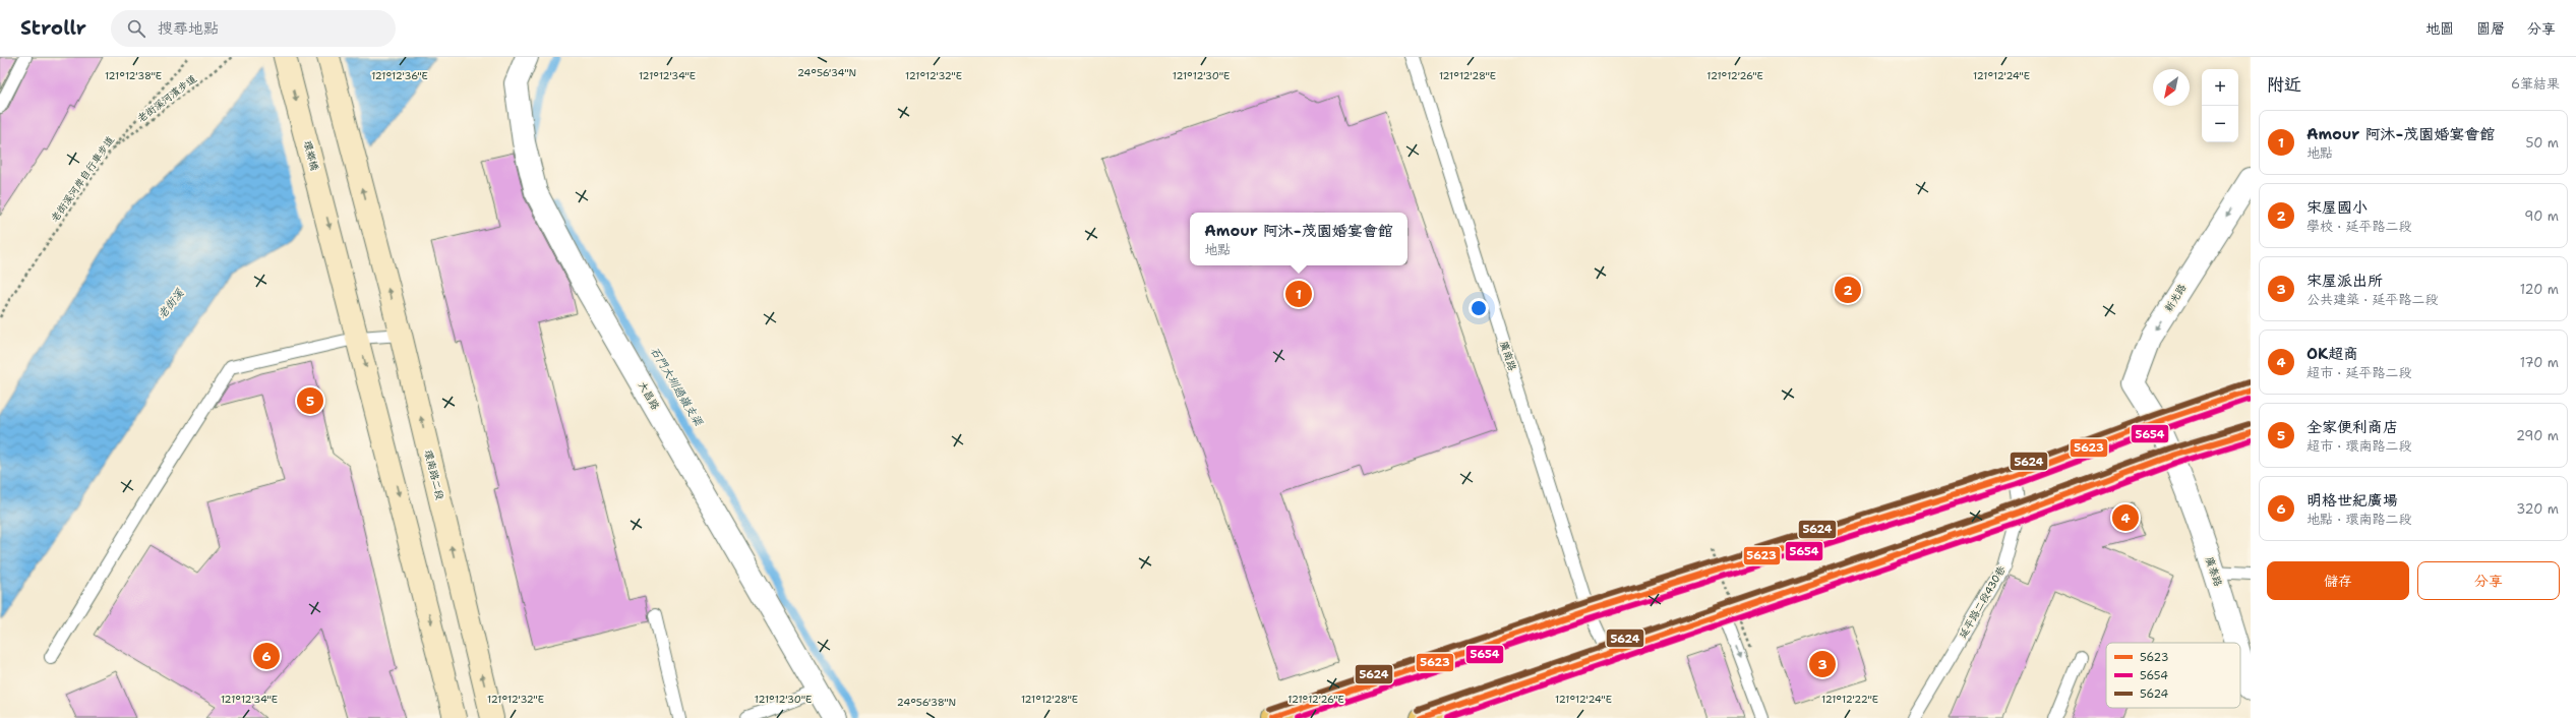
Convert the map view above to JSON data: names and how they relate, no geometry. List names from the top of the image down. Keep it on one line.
{"streets":{"main road":["環鄉橋","環南路二段"],"street":["新光路","大昌路","廣泰路"],"lane":["廣南路","延平路二段430巷"],"path":["老街溪河濱步道","老街溪河岸自行車步道"]},"crossings":[["老街溪河濱步道","老街溪河岸自行車步道"],["新光路","廣泰路"]],"one_way":["環鄉橋","新光路"],"water":["老街溪","石門大圳過嶺支渠"],"lines":["transit line 5624","transit line 5623","transit line 5654"],"legend":["5623","5654","5624"],"north":"bottom left","page":{"header":"Strollr","search":"搜尋地點","nav":["地圖","圖層","分享"],"heading":["附近","6筆結果"],"map_buttons":["+","−"],"list":[{"mark":"1","name":"Amour 阿沐-茂園婚宴會館","note":"地點","value":"50 m"},{"mark":"2","name":"宋屋國小","note":"學校 · 延平路二段","value":"90 m"},{"mark":"3","name":"宋屋派出所","note":"公共建築 · 延平路二段","value":"120 m"},{"mark":"4","name":"OK超商","note":"超市 · 延平路二段","value":"170 m"},{"mark":"5","name":"全家便利商店","note":"超市 · 環南路二段","value":"290 m"},{"mark":"6","name":"明格世紀廣場","note":"地點 · 環南路二段","value":"320 m"}],"popup":["Amour 阿沐-茂園婚宴會館","地點"],"pins":["2","1","5","4","6","3"],"buttons":["儲存","分享"]},"coordinates":["24°56'34\"N","121°12'30\"E","121°12'38\"E","121°12'36\"E","121°12'34\"E","121°12'32\"E","121°12'28\"E","121°12'26\"E","121°12'24\"E","121°12'22\"E","24°56'38\"N"]}
